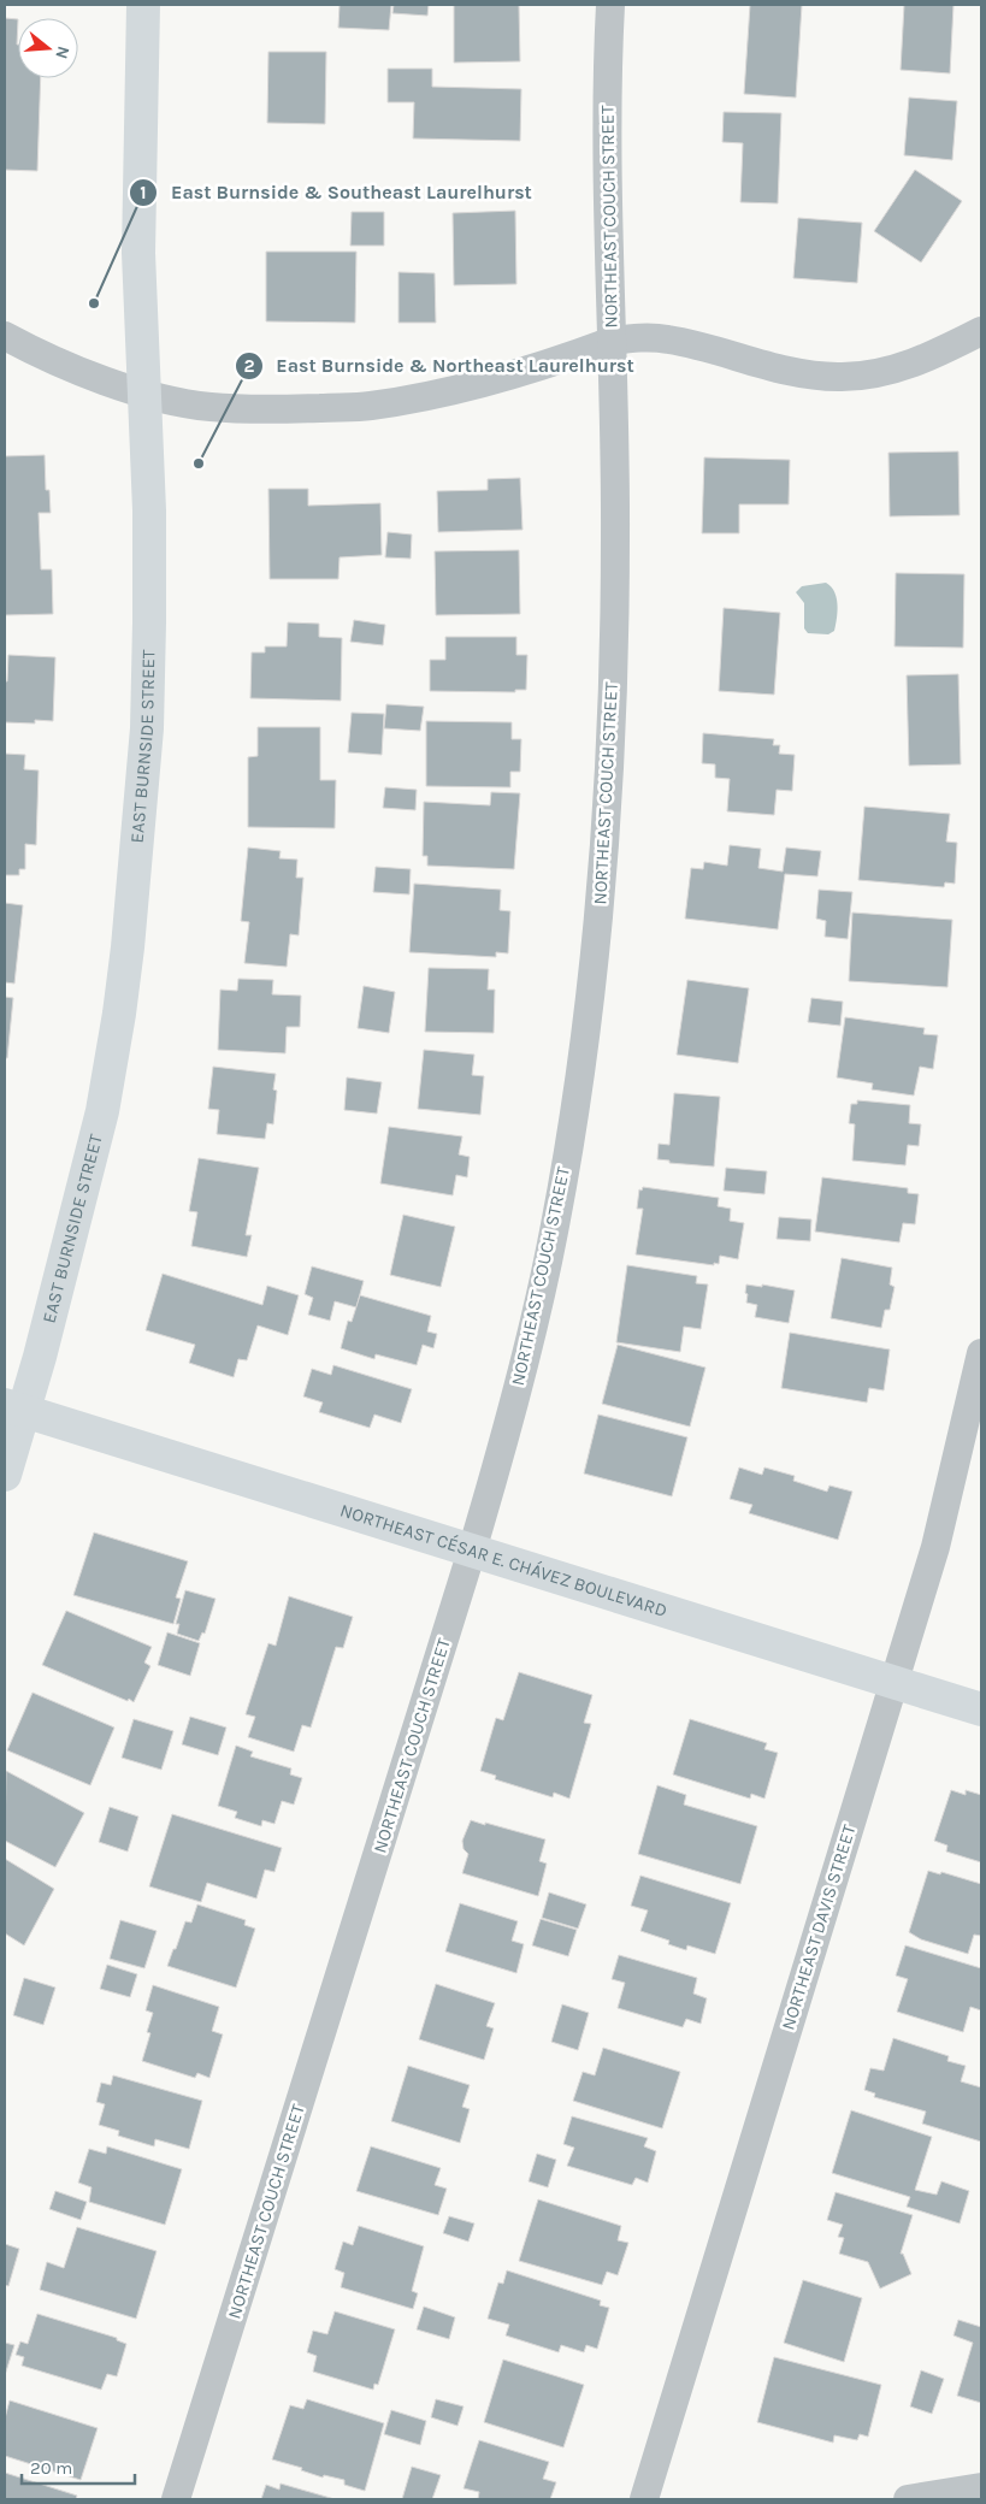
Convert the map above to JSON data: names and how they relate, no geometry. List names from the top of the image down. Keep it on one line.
{"streets":{"main road":["EAST BURNSIDE STREET","NORTHEAST CÉSAR E. CHÁVEZ BOULEVARD"],"street":["NORTHEAST COUCH STREET","NORTHEAST DAVIS STREET"]},"crossings":[["NORTHEAST COUCH STREET","NORTHEAST CÉSAR E. CHÁVEZ BOULEVARD"],["EAST BURNSIDE STREET","NORTHEAST CÉSAR E. CHÁVEZ BOULEVARD"],["NORTHEAST CÉSAR E. CHÁVEZ BOULEVARD","NORTHEAST DAVIS STREET"]],"places":["East Burnside & Southeast Laurelhurst","East Burnside & Northeast Laurelhurst"],"scale_bar":"20 m","north":"right"}
